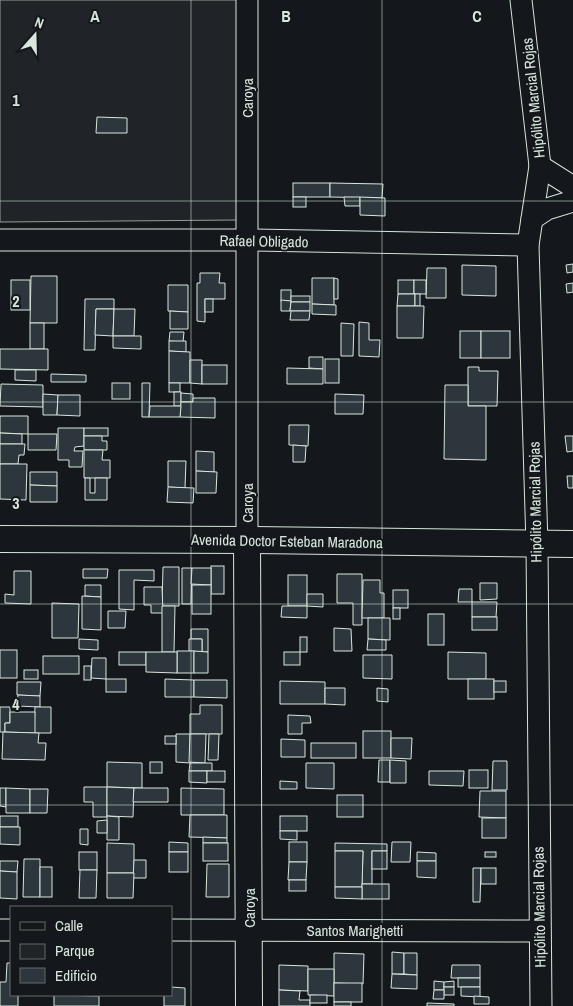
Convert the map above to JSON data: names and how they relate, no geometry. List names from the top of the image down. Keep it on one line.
{"streets":{"main road":["Caroya","Avenida Doctor Esteban Maradona"],"street":["Hipólito Marcial Rojas","Rafael Obligado","Santos Marighetti"]},"crossings":[["Caroya","Rafael Obligado"],["Caroya","Avenida Doctor Esteban Maradona"],["Caroya","Santos Marighetti"],["Hipólito Marcial Rojas","Rafael Obligado"],["Hipólito Marcial Rojas","Avenida Doctor Esteban Maradona"],["Hipólito Marcial Rojas","Santos Marighetti"]],"legend":["Calle","Parque","Edificio"],"north":"top","grid":{"columns":["A","B","C"],"rows":["1","2","3","4"]}}
